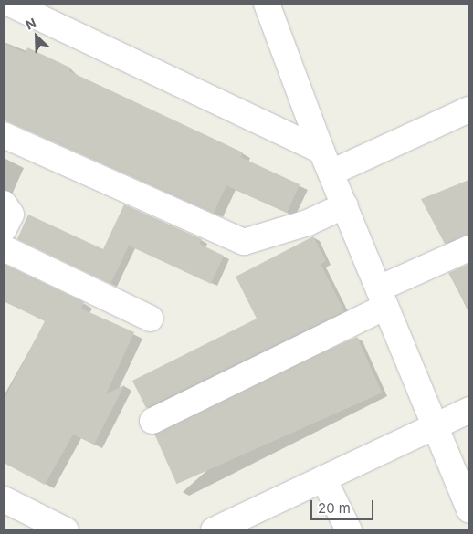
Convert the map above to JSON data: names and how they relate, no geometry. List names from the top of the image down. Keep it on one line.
{"scale_bar":"20 m","north":"top left"}
